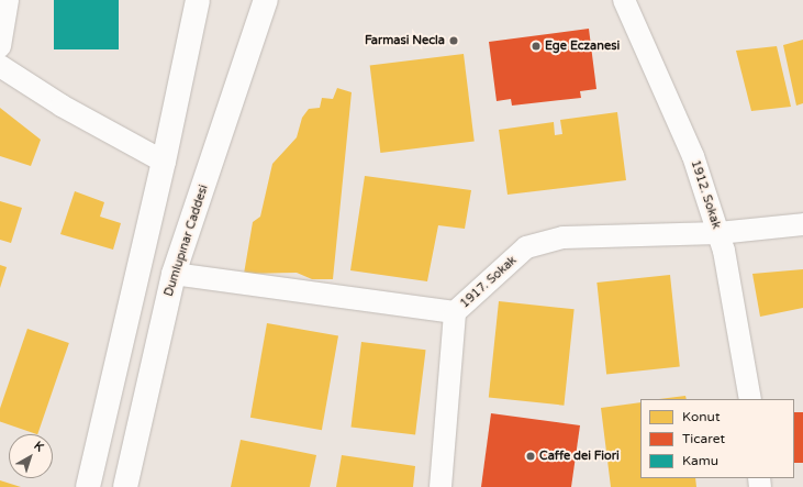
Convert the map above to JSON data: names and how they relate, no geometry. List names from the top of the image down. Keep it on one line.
{"streets":{"street":["1912. Sokak","Dumlupınar Caddesi","1917. Sokak"]},"crossings":[["1912. Sokak","1917. Sokak"],["Dumlupınar Caddesi","1917. Sokak"]],"places":["Farmasi Necla","Ege Eczanesi","Caffe dei Fiori"],"legend":["Konut","Ticaret","Kamu"],"north":"top right"}
